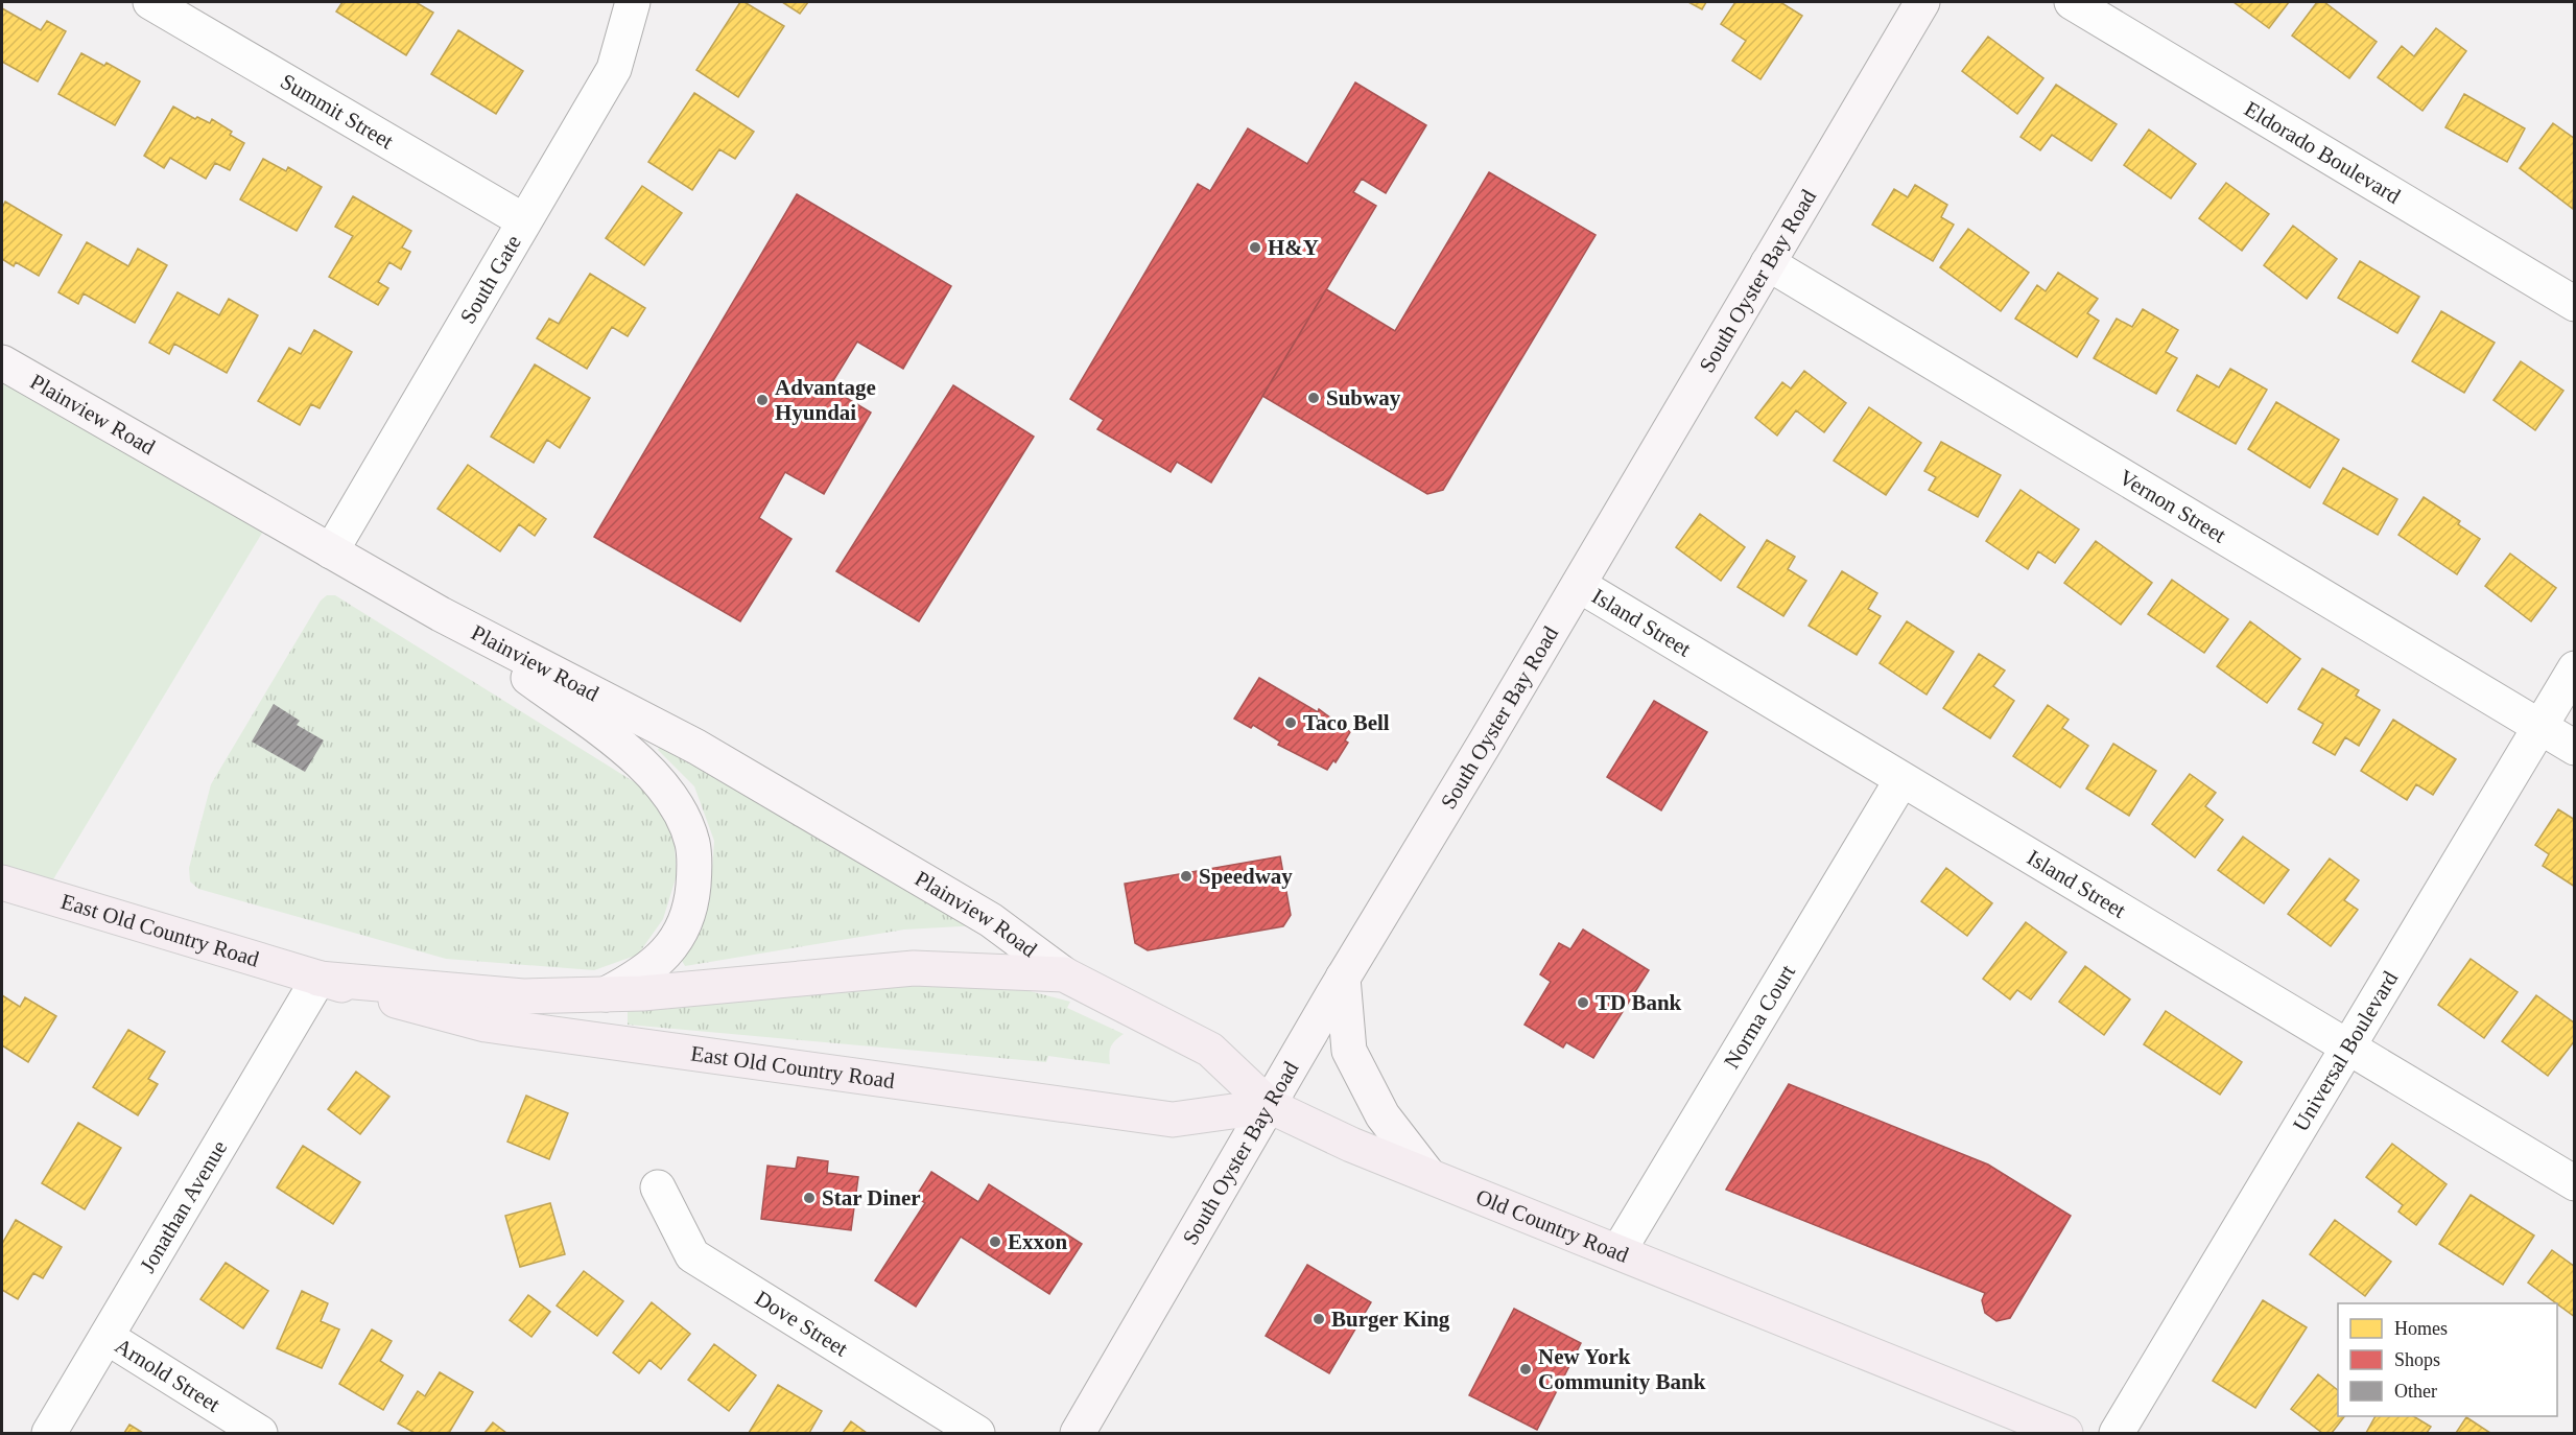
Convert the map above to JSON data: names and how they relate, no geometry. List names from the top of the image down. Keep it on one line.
{"streets":{"main road":["South Oyster Bay Road","Plainview Road","East Old Country Road","Old Country Road"],"street":["Summit Street","Eldorado Boulevard","South Gate","Vernon Street","Island Street","Norma Court","Universal Boulevard","Jonathan Avenue","Dove Street","Arnold Street"]},"crossings":[["Summit Street","South Gate"],["South Gate","Plainview Road"],["South Oyster Bay Road","Vernon Street"],["South Oyster Bay Road","Island Street"],["South Oyster Bay Road","East Old Country Road"],["South Oyster Bay Road","Old Country Road"],["Plainview Road","East Old Country Road"],["Plainview Road","Old Country Road"],["Vernon Street","Universal Boulevard"],["Island Street","Norma Court"],["Island Street","Universal Boulevard"],["East Old Country Road","Jonathan Avenue"],["East Old Country Road","Old Country Road"],["Norma Court","Old Country Road"],["Jonathan Avenue","Arnold Street"]],"places":["H&Y","Subway","Advantage Hyundai","Taco Bell","Speedway","TD Bank","Star Diner","Exxon","Burger King","New York Community Bank"],"legend":["Homes","Shops","Other"]}
